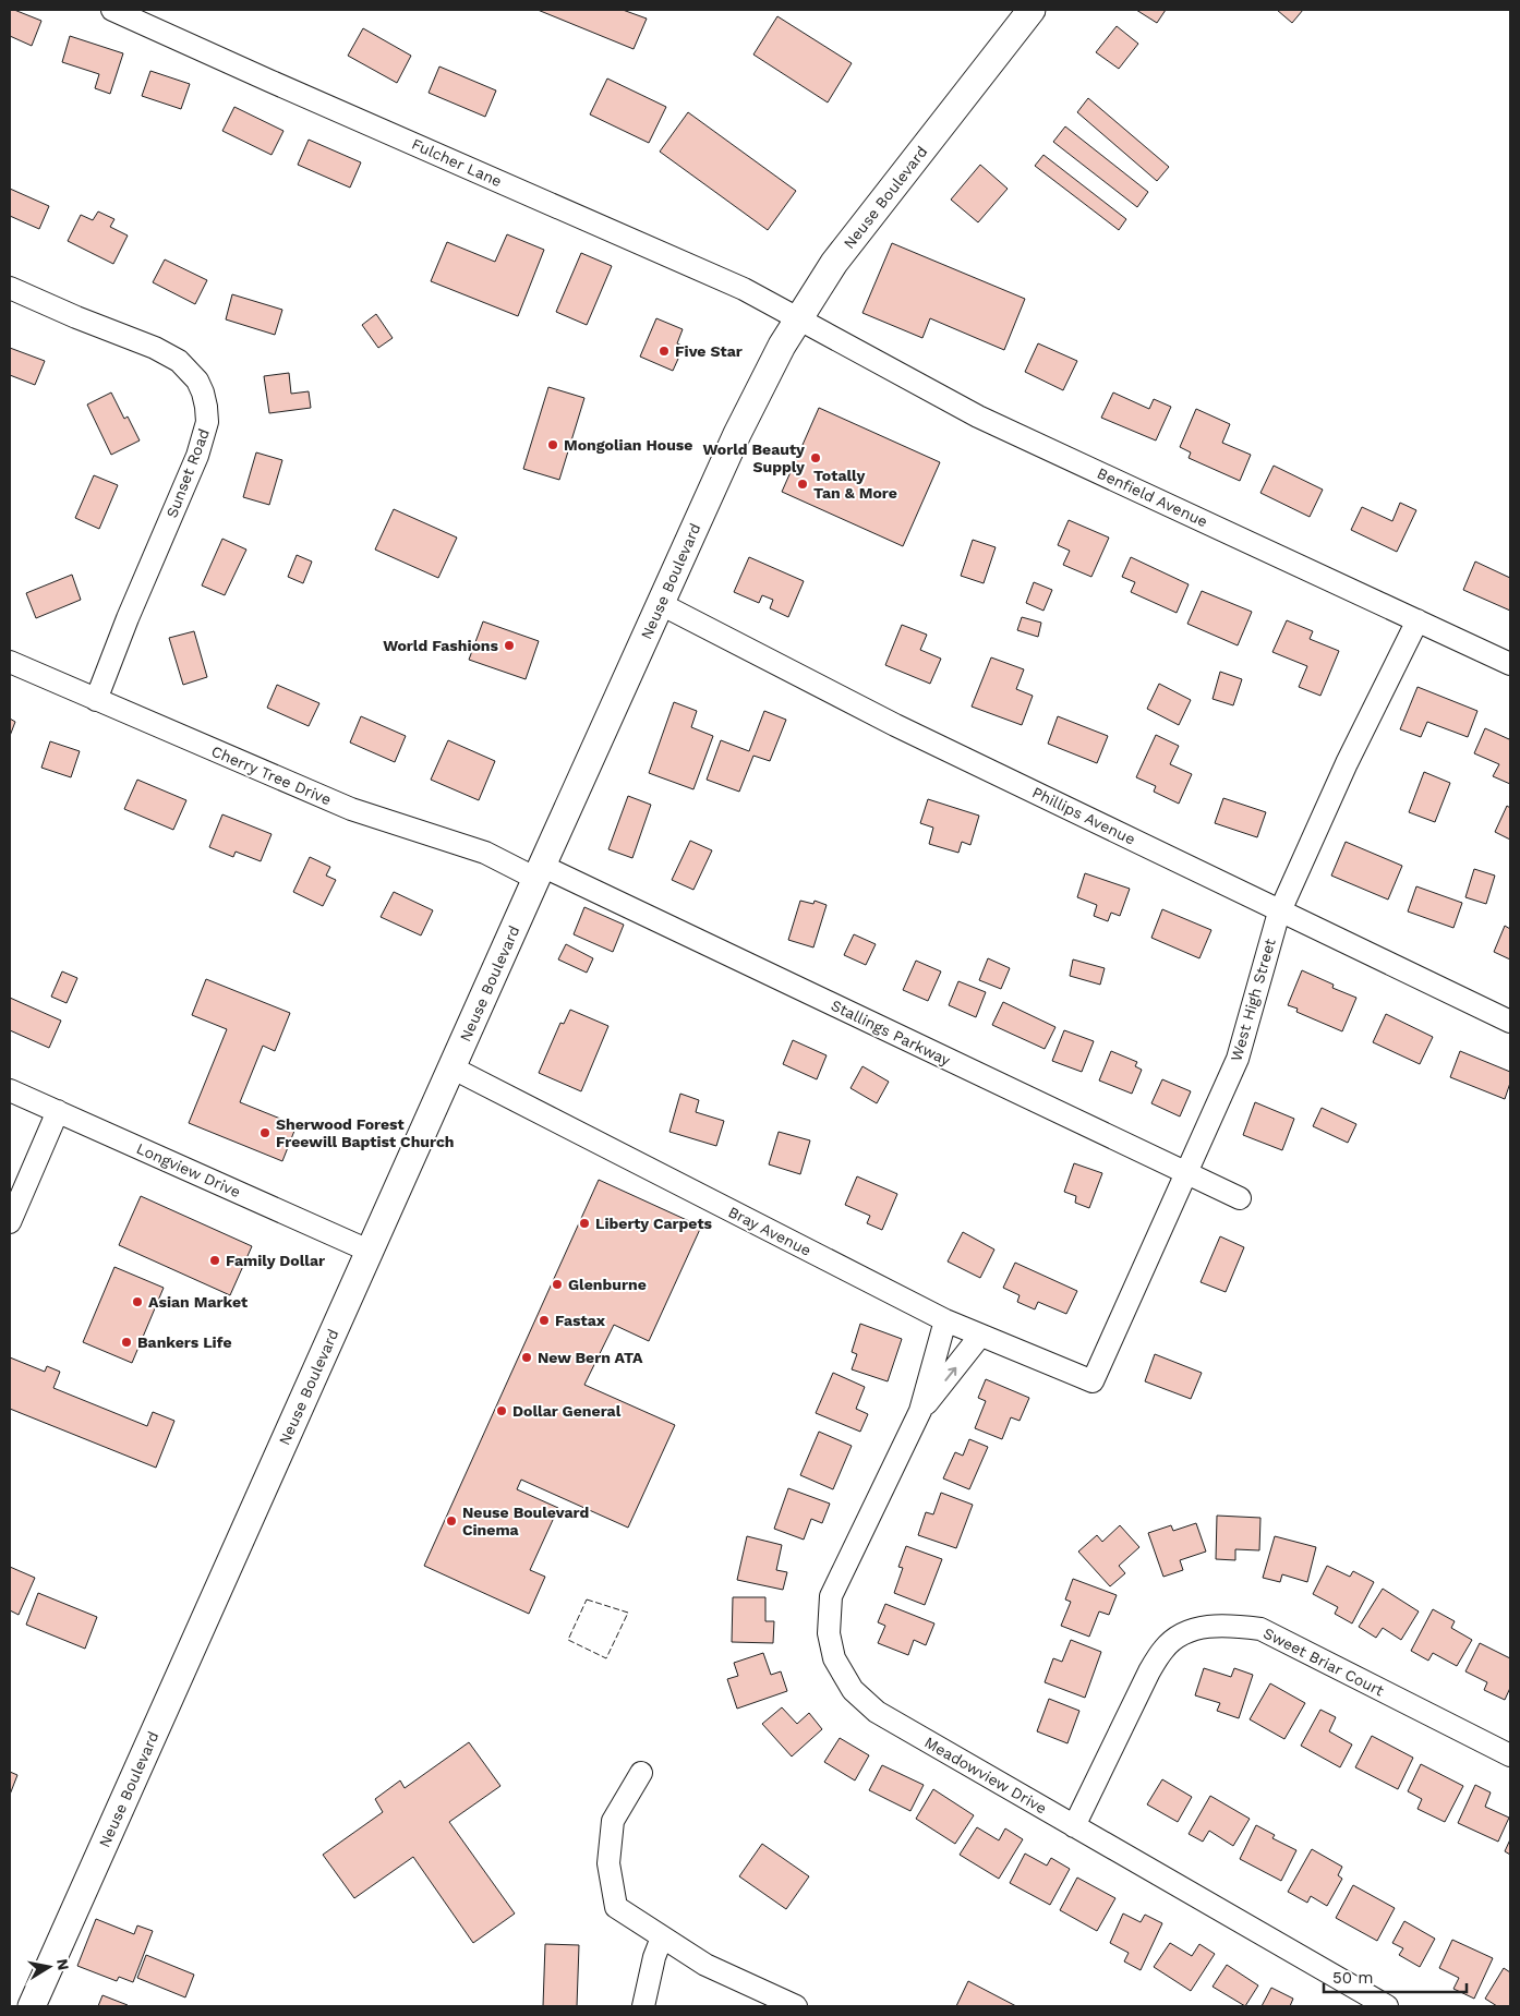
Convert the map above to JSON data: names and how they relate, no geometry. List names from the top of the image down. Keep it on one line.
{"streets":{"main road":["Neuse Boulevard"],"street":["Fulcher Lane","Sunset Road","Benfield Avenue","Cherry Tree Drive","Phillips Avenue","West High Street","Stallings Parkway","Longview Drive","Bray Avenue","Sweet Briar Court","Meadowview Drive"]},"crossings":[["Fulcher Lane","Neuse Boulevard"],["Fulcher Lane","Benfield Avenue"],["Neuse Boulevard","Benfield Avenue"],["Neuse Boulevard","Cherry Tree Drive"],["Neuse Boulevard","Phillips Avenue"],["Neuse Boulevard","Stallings Parkway"],["Neuse Boulevard","Longview Drive"],["Neuse Boulevard","Bray Avenue"],["Sunset Road","Cherry Tree Drive"],["Benfield Avenue","West High Street"],["Cherry Tree Drive","Stallings Parkway"],["Phillips Avenue","West High Street"],["West High Street","Stallings Parkway"],["West High Street","Bray Avenue"],["Bray Avenue","Meadowview Drive"],["Sweet Briar Court","Meadowview Drive"]],"places":["Five Star","Mongolian House","World Beauty Supply","Totally Tan & More","World Fashions","Sherwood Forest Freewill Baptist Church","Liberty Carpets","Family Dollar","Glenburne","Asian Market","Fastax","Bankers Life","New Bern ATA","Dollar General","Neuse Boulevard Cinema"],"scale_bar":"50 m","north":"right"}
